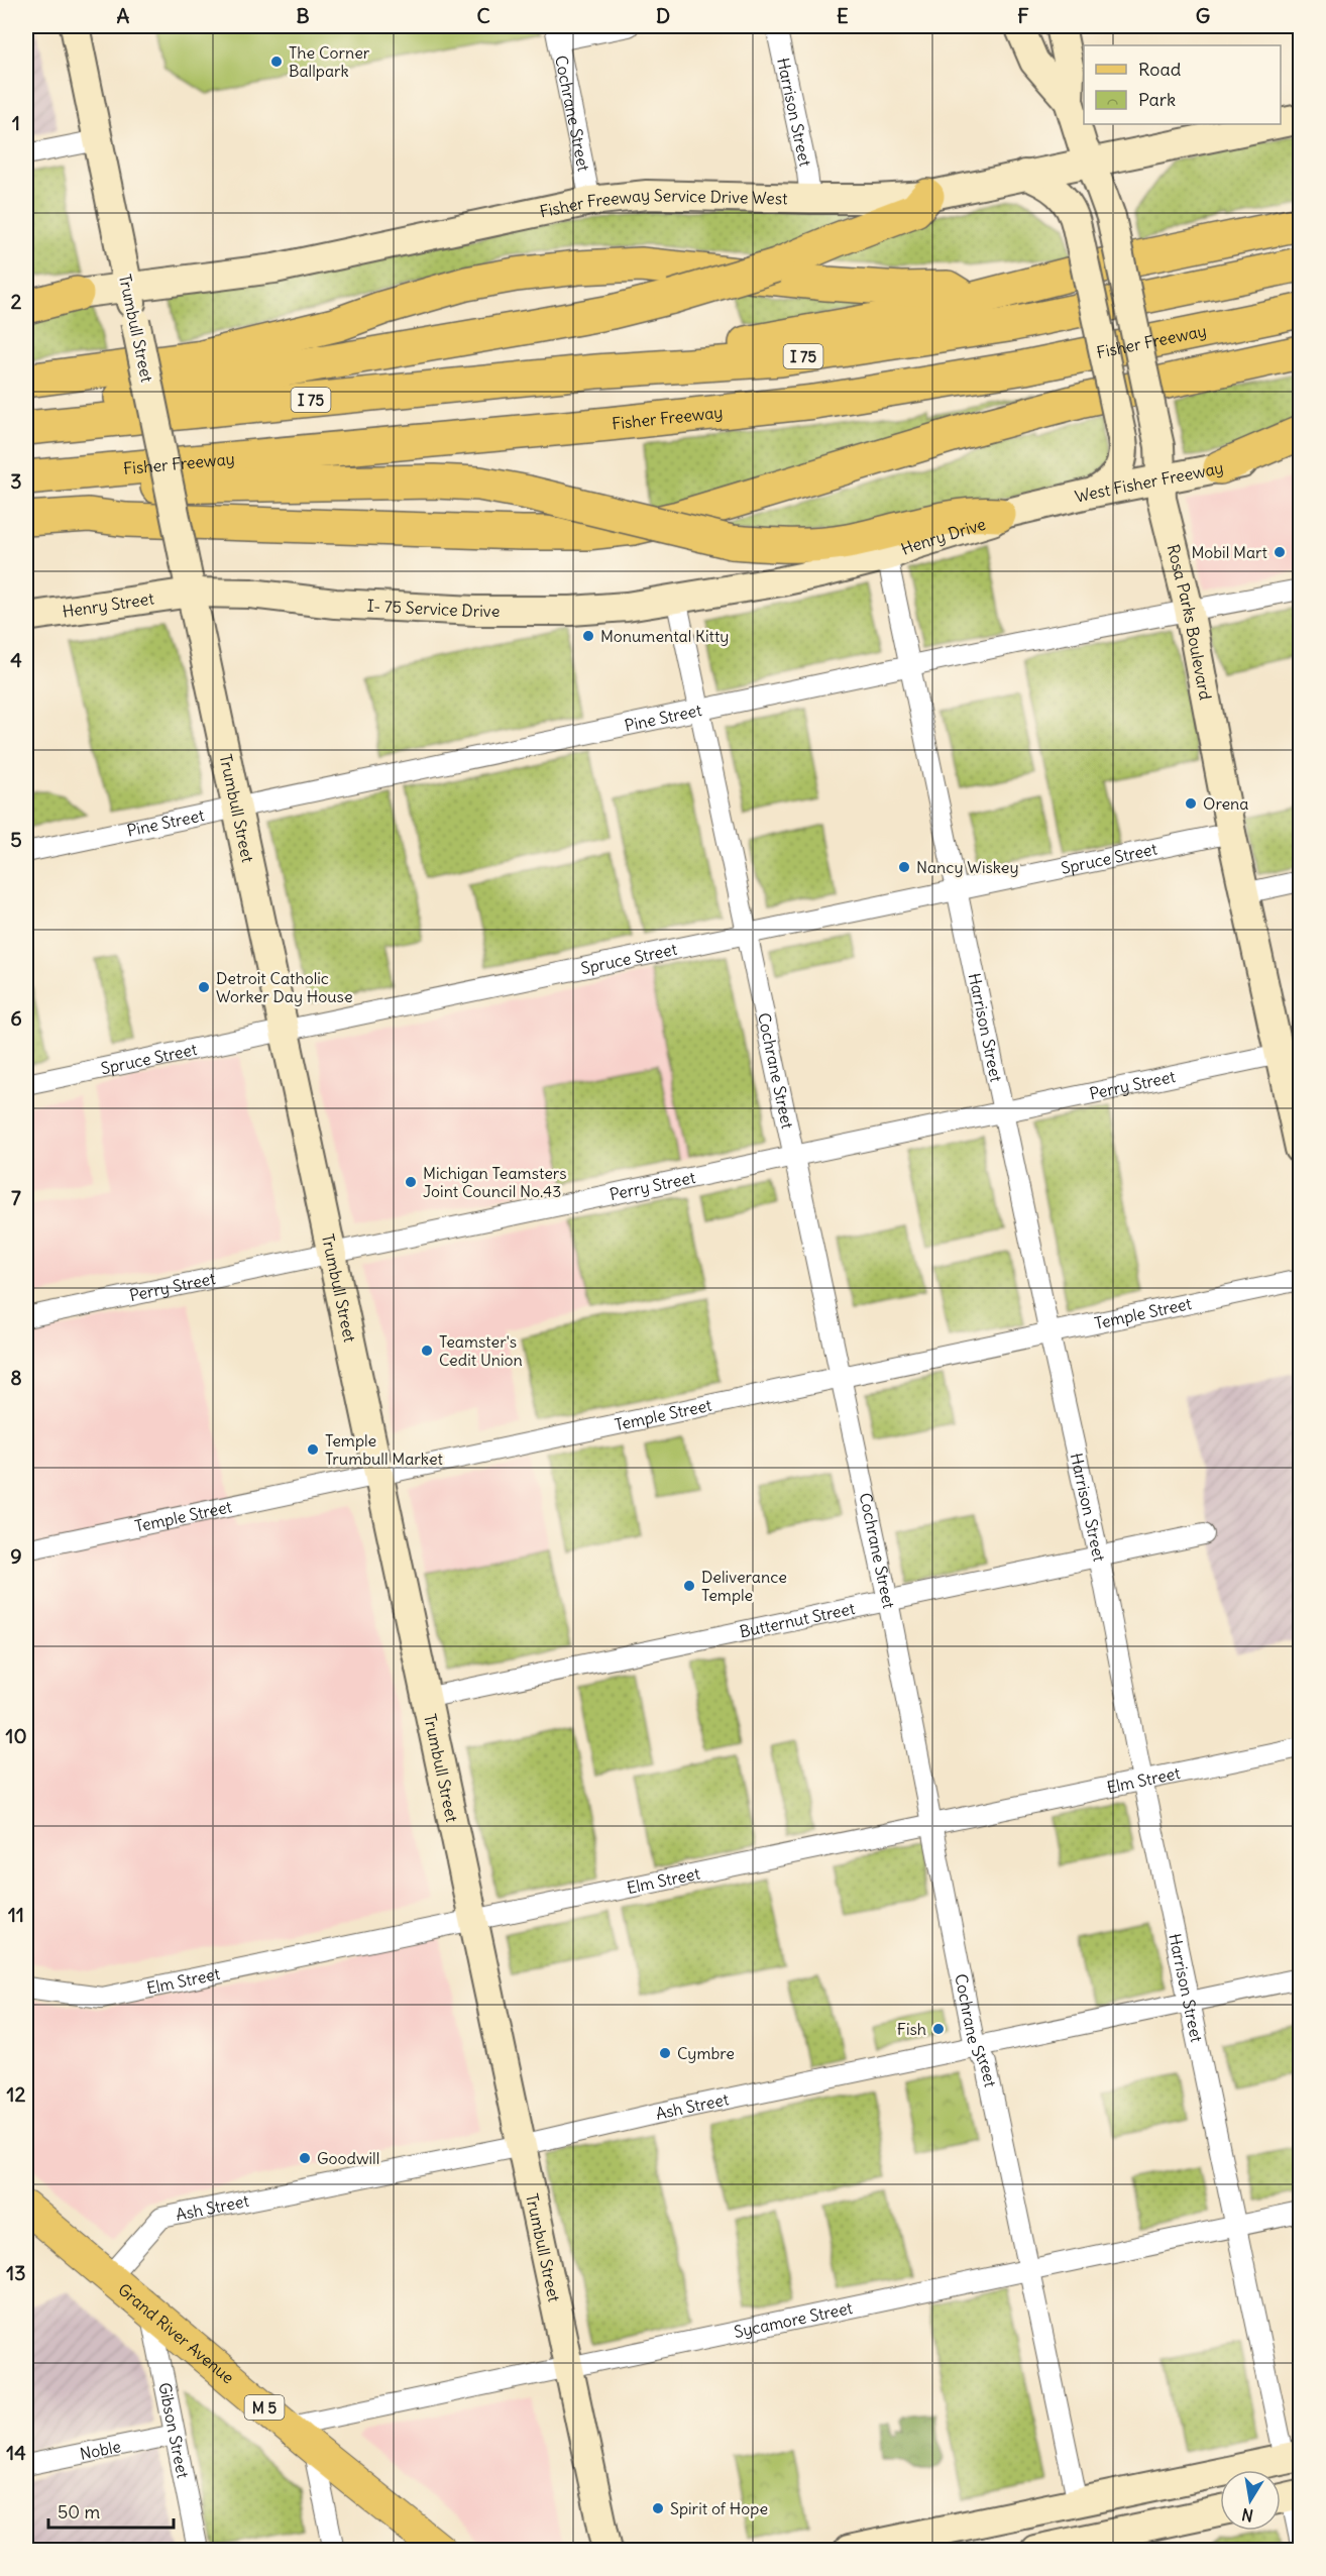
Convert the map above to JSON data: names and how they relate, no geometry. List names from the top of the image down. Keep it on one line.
{"streets":{"highway":["Fisher Freeway","I 75"],"main road":["Grand River Avenue","M 5"],"street":["Harrison Street","Cochrane Street","Fisher Freeway Service Drive West","Trumbull Street","West Fisher Freeway","Henry Drive","Henry Street","I- 75 Service Drive","Rosa Parks Boulevard","Pine Street","Spruce Street","Perry Street","Temple Street","Butternut Street","Elm Street","Ash Street","Sycamore Street","Gibson Street","Noble"]},"crossings":[["Harrison Street","Fisher Freeway Service Drive West"],["Harrison Street","Henry Drive"],["Harrison Street","Pine Street"],["Harrison Street","Spruce Street"],["Harrison Street","Perry Street"],["Harrison Street","Temple Street"],["Harrison Street","Butternut Street"],["Harrison Street","Elm Street"],["Harrison Street","Ash Street"],["Harrison Street","Sycamore Street"],["Cochrane Street","Fisher Freeway Service Drive West"],["Cochrane Street","I- 75 Service Drive"],["Cochrane Street","Pine Street"],["Cochrane Street","Spruce Street"],["Cochrane Street","Perry Street"],["Cochrane Street","Temple Street"],["Cochrane Street","Butternut Street"],["Cochrane Street","Elm Street"],["Cochrane Street","Ash Street"],["Cochrane Street","Sycamore Street"],["Fisher Freeway Service Drive West","Trumbull Street"],["Fisher Freeway Service Drive West","Rosa Parks Boulevard"],["Trumbull Street","Henry Street"],["Trumbull Street","I- 75 Service Drive"],["Trumbull Street","Pine Street"],["Trumbull Street","Spruce Street"],["Trumbull Street","Perry Street"],["Trumbull Street","Temple Street"],["Trumbull Street","Butternut Street"],["Trumbull Street","Elm Street"],["Trumbull Street","Ash Street"],["Trumbull Street","Sycamore Street"],["West Fisher Freeway","Henry Drive"],["West Fisher Freeway","Rosa Parks Boulevard"],["Henry Street","I- 75 Service Drive"],["Rosa Parks Boulevard","Pine Street"],["Rosa Parks Boulevard","Spruce Street"],["Rosa Parks Boulevard","Perry Street"],["Ash Street","Grand River Avenue"],["Sycamore Street","Grand River Avenue"],["Grand River Avenue","Gibson Street"],["Gibson Street","Noble"]],"places":["The Corner Ballpark","Mobil Mart","Monumental Kitty","Orena","Nancy Wiskey","Detroit Catholic Worker Day House","Michigan Teamsters Joint Council No.43","Teamster's Cedit Union","Temple Trumbull Market","Deliverance Temple","Fish","Cymbre","Goodwill","Spirit of Hope"],"legend":["Road","Park"],"scale_bar":"50 m","north":"bottom","grid":{"columns":["A","B","C","D","E","F","G"],"rows":["1","2","3","4","5","6","7","8","9","10","11","12","13","14"]}}
